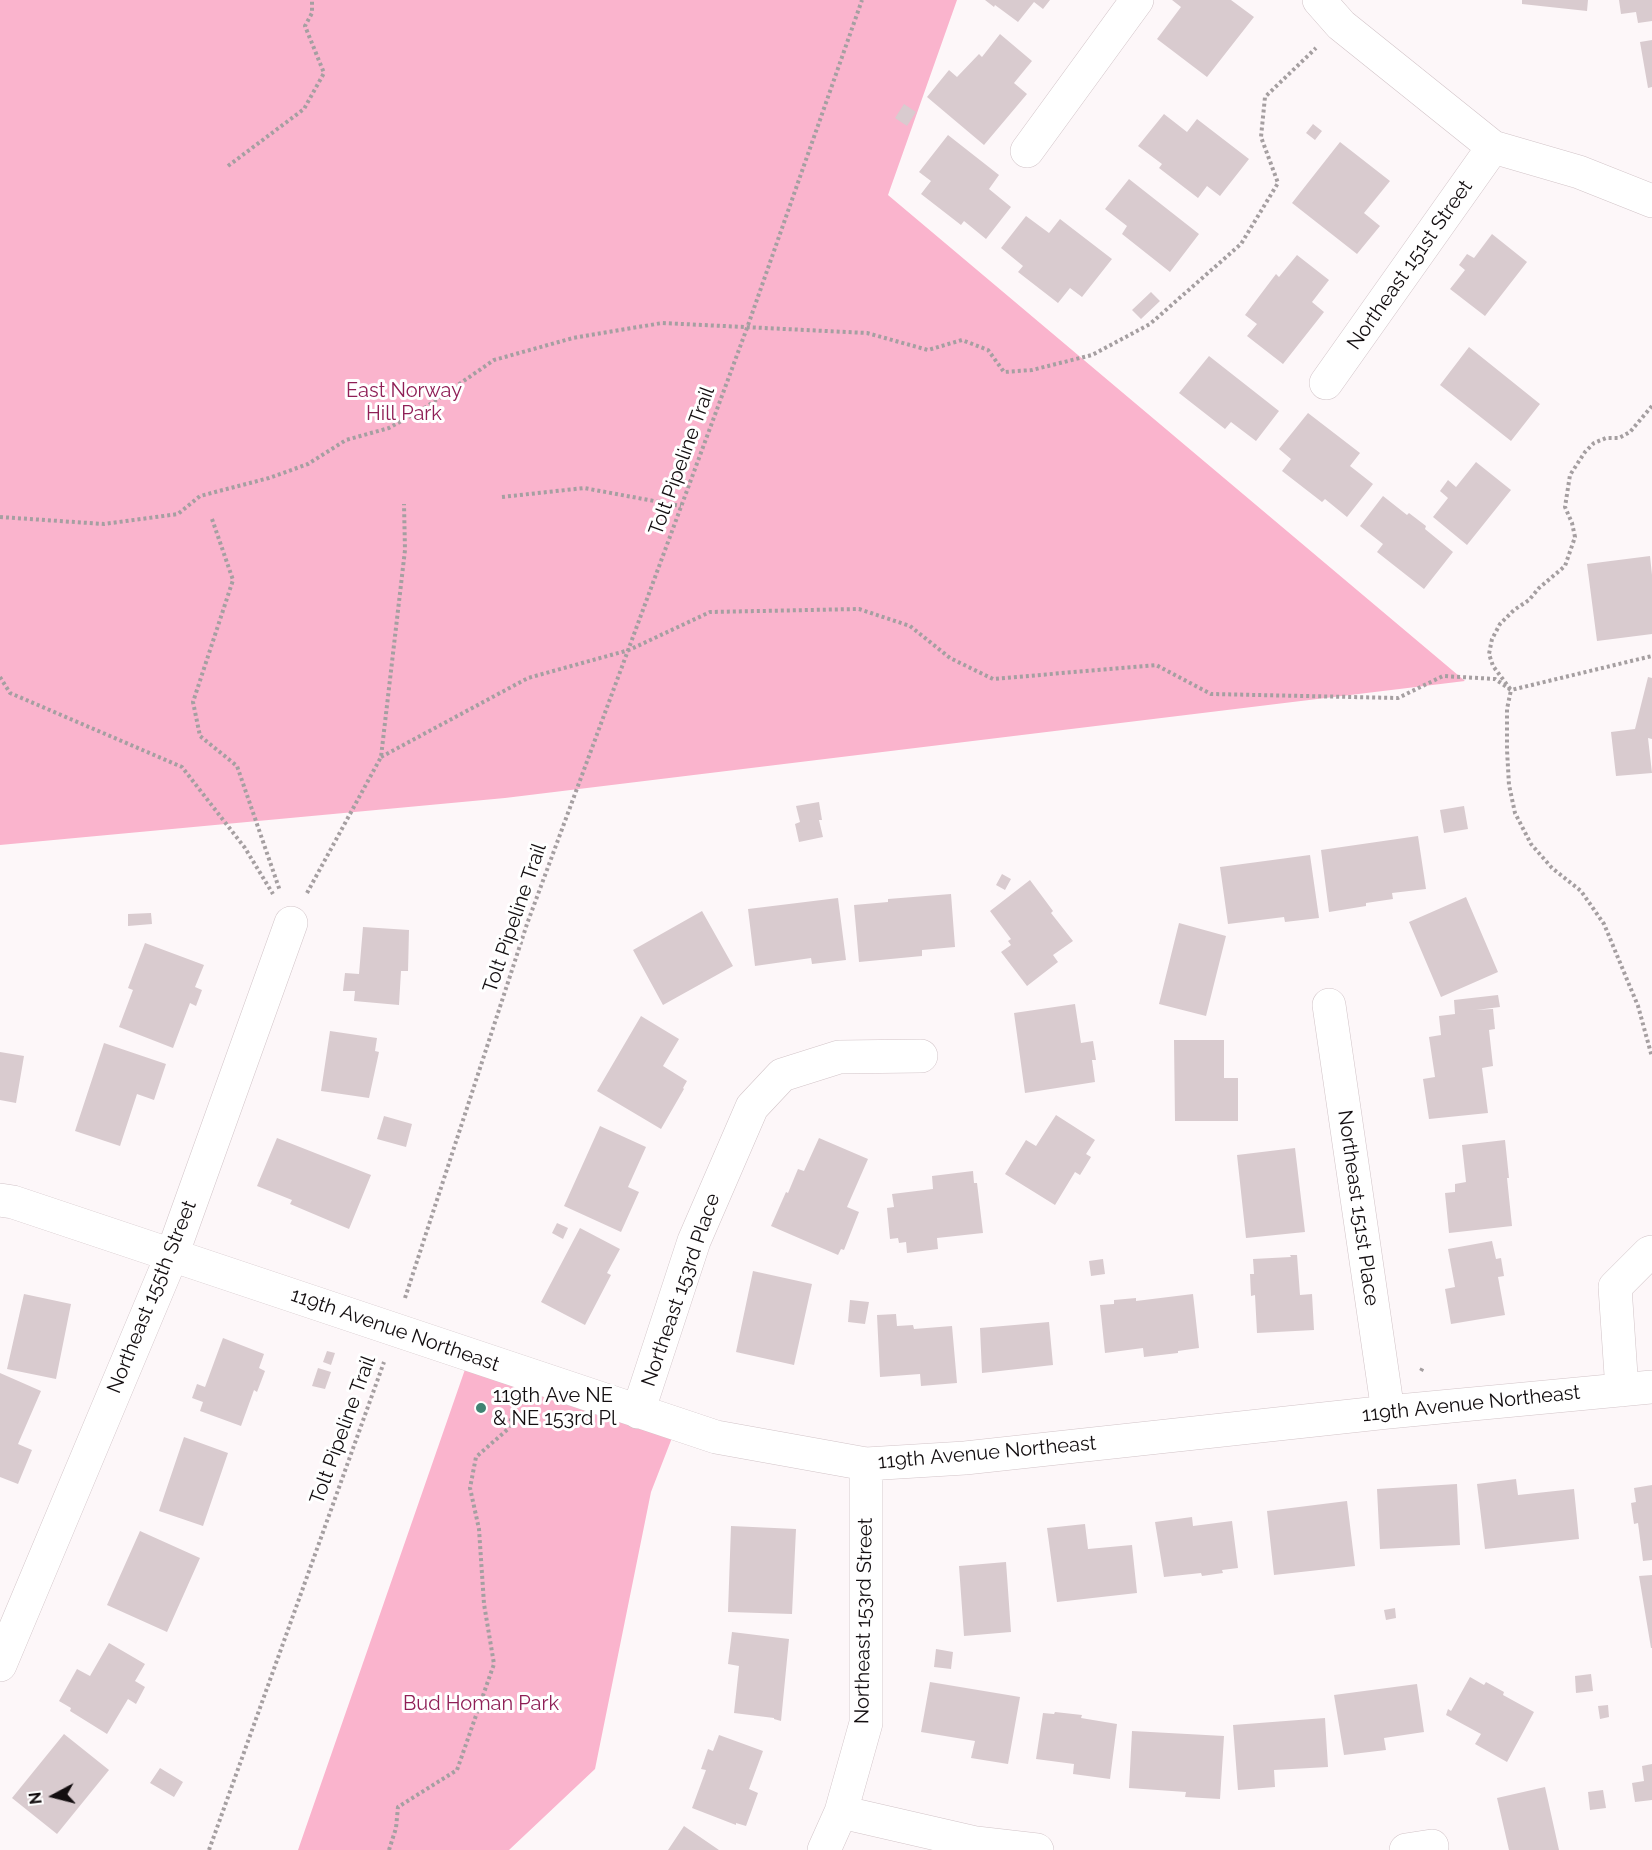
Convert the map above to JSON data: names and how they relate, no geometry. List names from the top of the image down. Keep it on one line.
{"streets":{"street":["Northeast 151st Street","Northeast 151st Place","Northeast 153rd Place","Northeast 155th Street","119th Avenue Northeast","Northeast 153rd Street"],"path":["Tolt Pipeline Trail"]},"crossings":[["Tolt Pipeline Trail","119th Avenue Northeast"],["Northeast 151st Place","119th Avenue Northeast"],["Northeast 153rd Place","119th Avenue Northeast"],["Northeast 155th Street","119th Avenue Northeast"],["119th Avenue Northeast","Northeast 153rd Street"]],"parks":["East Norway Hill Park","Bud Homan Park"],"places":["119th Ave NE & NE 153rd Pl"],"north":"left"}
